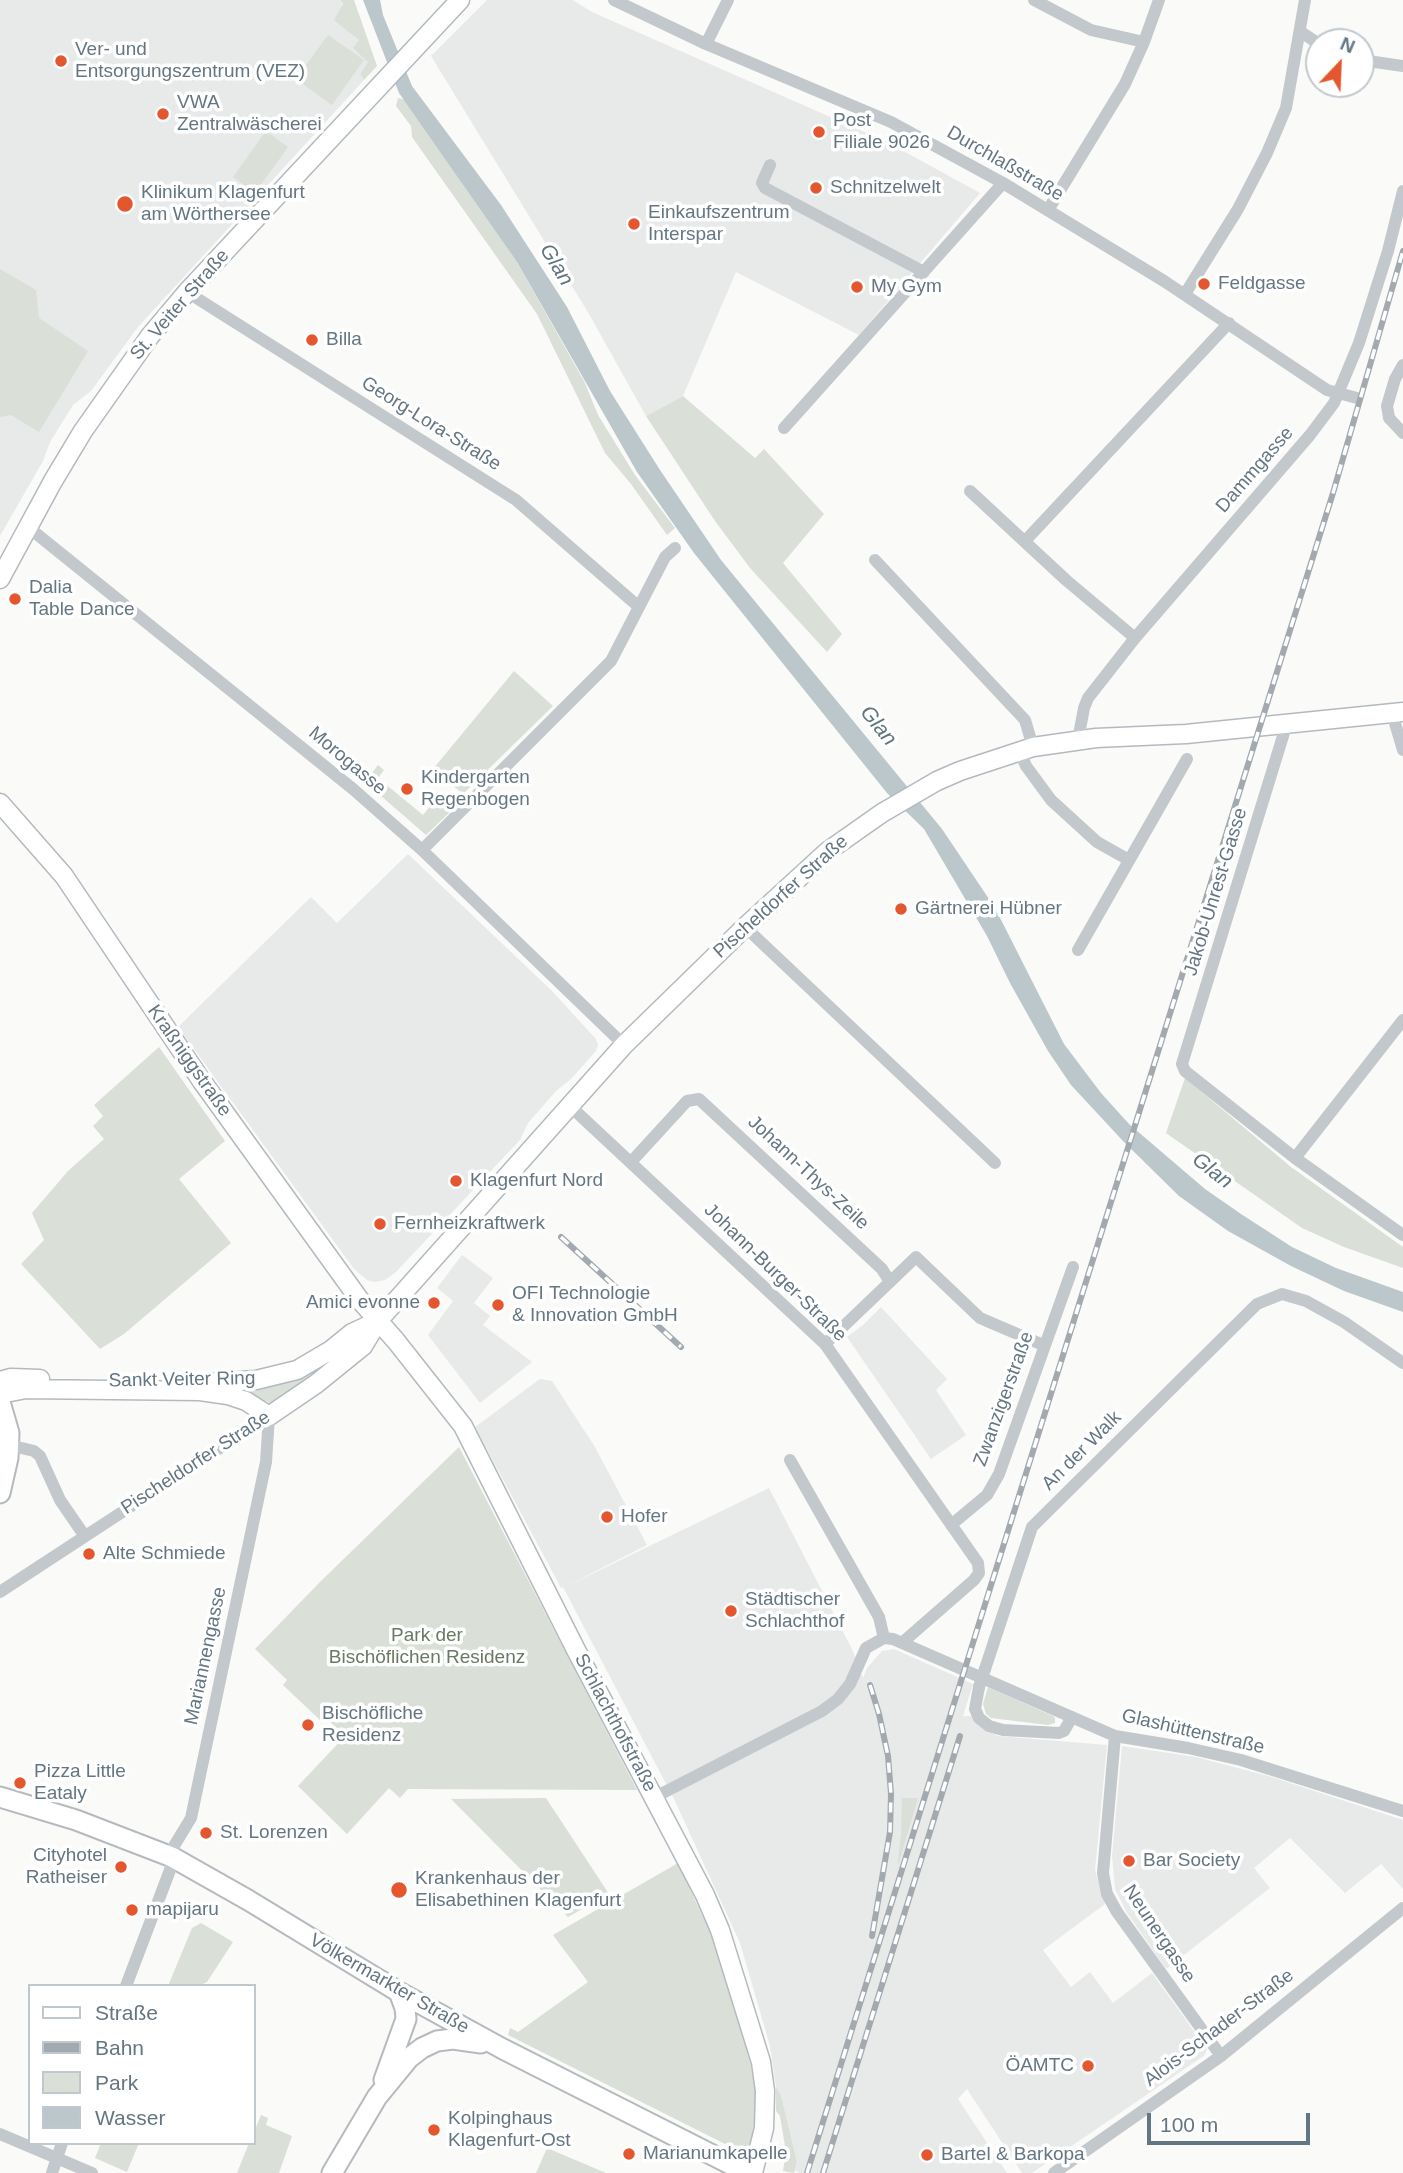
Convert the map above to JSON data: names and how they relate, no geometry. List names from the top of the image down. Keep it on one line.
{"streets":{"main road":["St. Veiter Straße","Pischeldorfer Straße","Kraßniggstraße","Sankt Veiter Ring","Schlachthofstraße","Völkermarkter Straße"],"street":["Durchlaßstraße","Georg-Lora-Straße","Dammgasse","Morogasse","Jakob-Unrest-Gasse","Johann-Thys-Zeile","Johann-Burger-Straße","Zwanzigerstraße","An der Walk","Mariannengasse","Glashüttenstraße","Neunergasse","Alois-Schader-Straße"]},"crossings":[["Durchlaßstraße","Dammgasse"],["St. Veiter Straße","Georg-Lora-Straße"],["St. Veiter Straße","Morogasse"],["Dammgasse","Pischeldorfer Straße"],["Morogasse","Pischeldorfer Straße"],["Jakob-Unrest-Gasse","Pischeldorfer Straße"],["Pischeldorfer Straße","Kraßniggstraße"],["Pischeldorfer Straße","Johann-Burger-Straße"],["Pischeldorfer Straße","Sankt Veiter Ring"],["Pischeldorfer Straße","Mariannengasse"],["Pischeldorfer Straße","Schlachthofstraße"],["Kraßniggstraße","Schlachthofstraße"],["Johann-Thys-Zeile","Johann-Burger-Straße"],["Johann-Burger-Straße","Zwanzigerstraße"],["Sankt Veiter Ring","Mariannengasse"],["An der Walk","Glashüttenstraße"],["Mariannengasse","Völkermarkter Straße"],["Schlachthofstraße","Völkermarkter Straße"],["Glashüttenstraße","Neunergasse"],["Neunergasse","Alois-Schader-Straße"]],"water":["Glan"],"parks":["Park der Bischöflichen Residenz"],"places":["Ver- und Entsorgungszentrum (VEZ)","VWA Zentralwäscherei","Post Filiale 9026","Schnitzelwelt","Klinikum Klagenfurt am Wörthersee","Einkaufszentrum Interspar","Feldgasse","My Gym","Billa","Dalia Table Dance","Kindergarten Regenbogen","Gärtnerei Hübner","Klagenfurt Nord","Fernheizkraftwerk","Amici evonne","OFI Technologie & Innovation GmbH","Hofer","Alte Schmiede","Städtischer Schlachthof","Bischöfliche Residenz","Pizza Little Eataly","St. Lorenzen","Bar Society","Cityhotel Ratheiser","Krankenhaus der Elisabethinen Klagenfurt","mapijaru","ÖAMTC","Kolpinghaus Klagenfurt-Ost","Marianumkapelle","Bartel & Barkopa"],"legend":["Straße","Bahn","Park","Wasser"],"scale_bar":"100 m","north":"top right"}
